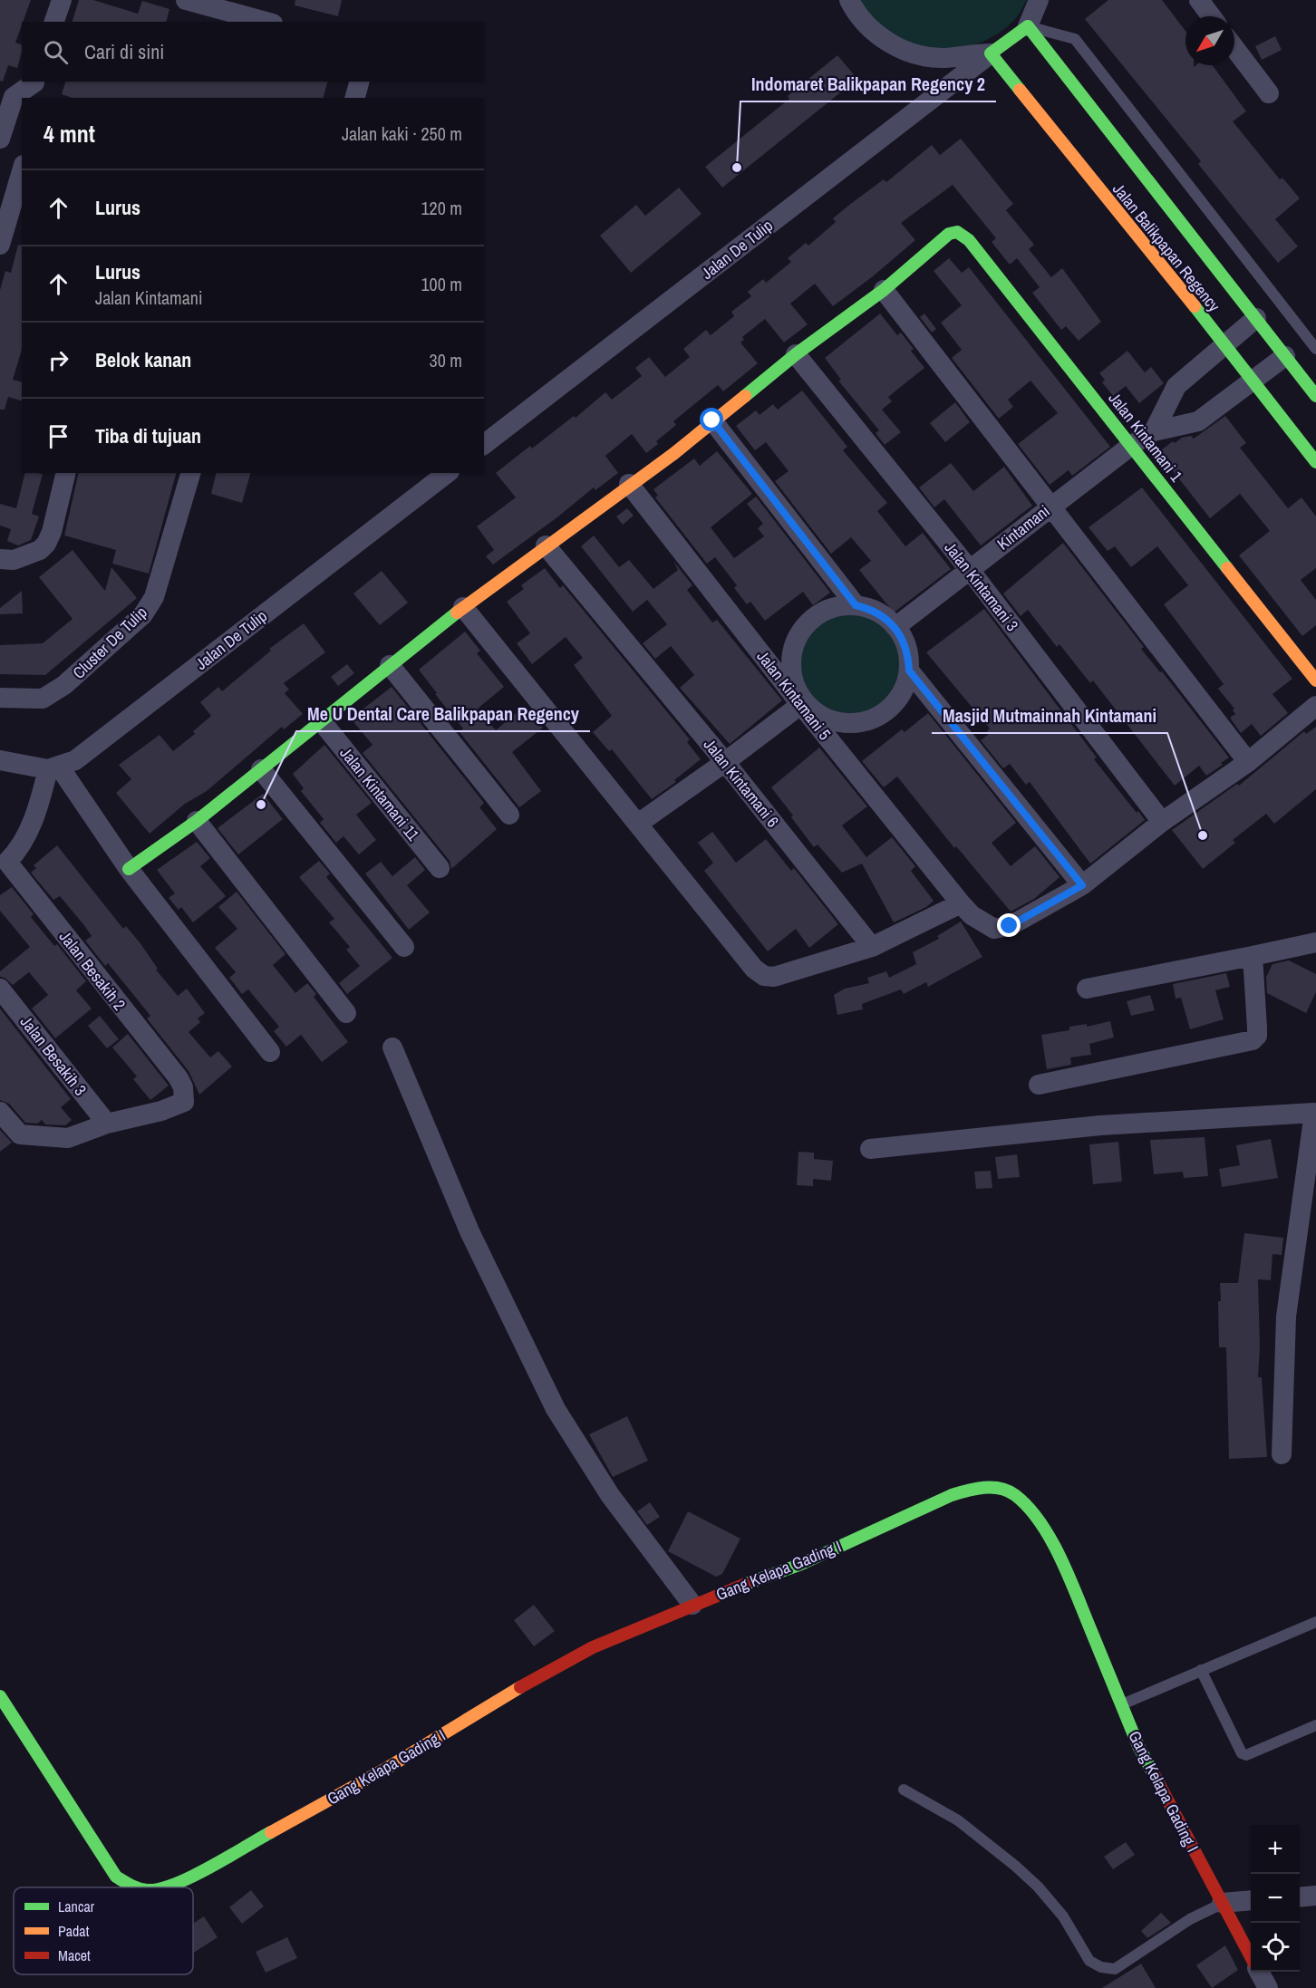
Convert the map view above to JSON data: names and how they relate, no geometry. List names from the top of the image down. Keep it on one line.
{"streets":{"street":["Jalan Balikpapan Regency","Jalan De Tulip","Jalan Kintamani 1","Kintamani","Jalan Kintamani 3","Cluster De Tulip","Jalan Kintamani 5","Jalan Kintamani 6","Jalan Kintamani 11","Jalan Besakih 2","Jalan Besakih 3","Gang Kelapa Gading I"]},"crossings":[["Jalan Balikpapan Regency","Jalan De Tulip"],["Jalan Kintamani 1","Kintamani"],["Kintamani","Jalan Kintamani 3"],["Kintamani","Jalan Kintamani 5"],["Jalan Kintamani 3","Jalan Kintamani 5"],["Jalan Besakih 2","Jalan Besakih 3"]],"places":["Indomaret Balikpapan Regency 2","Me U Dental Care Balikpapan Regency","Masjid Mutmainnah Kintamani"],"legend":["Lancar","Padat","Macet"],"north":"bottom left","page":{"search":"Cari di sini","heading":["4 mnt","Jalan kaki · 250 m"],"list":[["Lurus","120 m"],["Lurus","Jalan Kintamani","100 m"],["Belok kanan","30 m"],"Tiba di tujuan"],"map_buttons":["+","−"]}}
